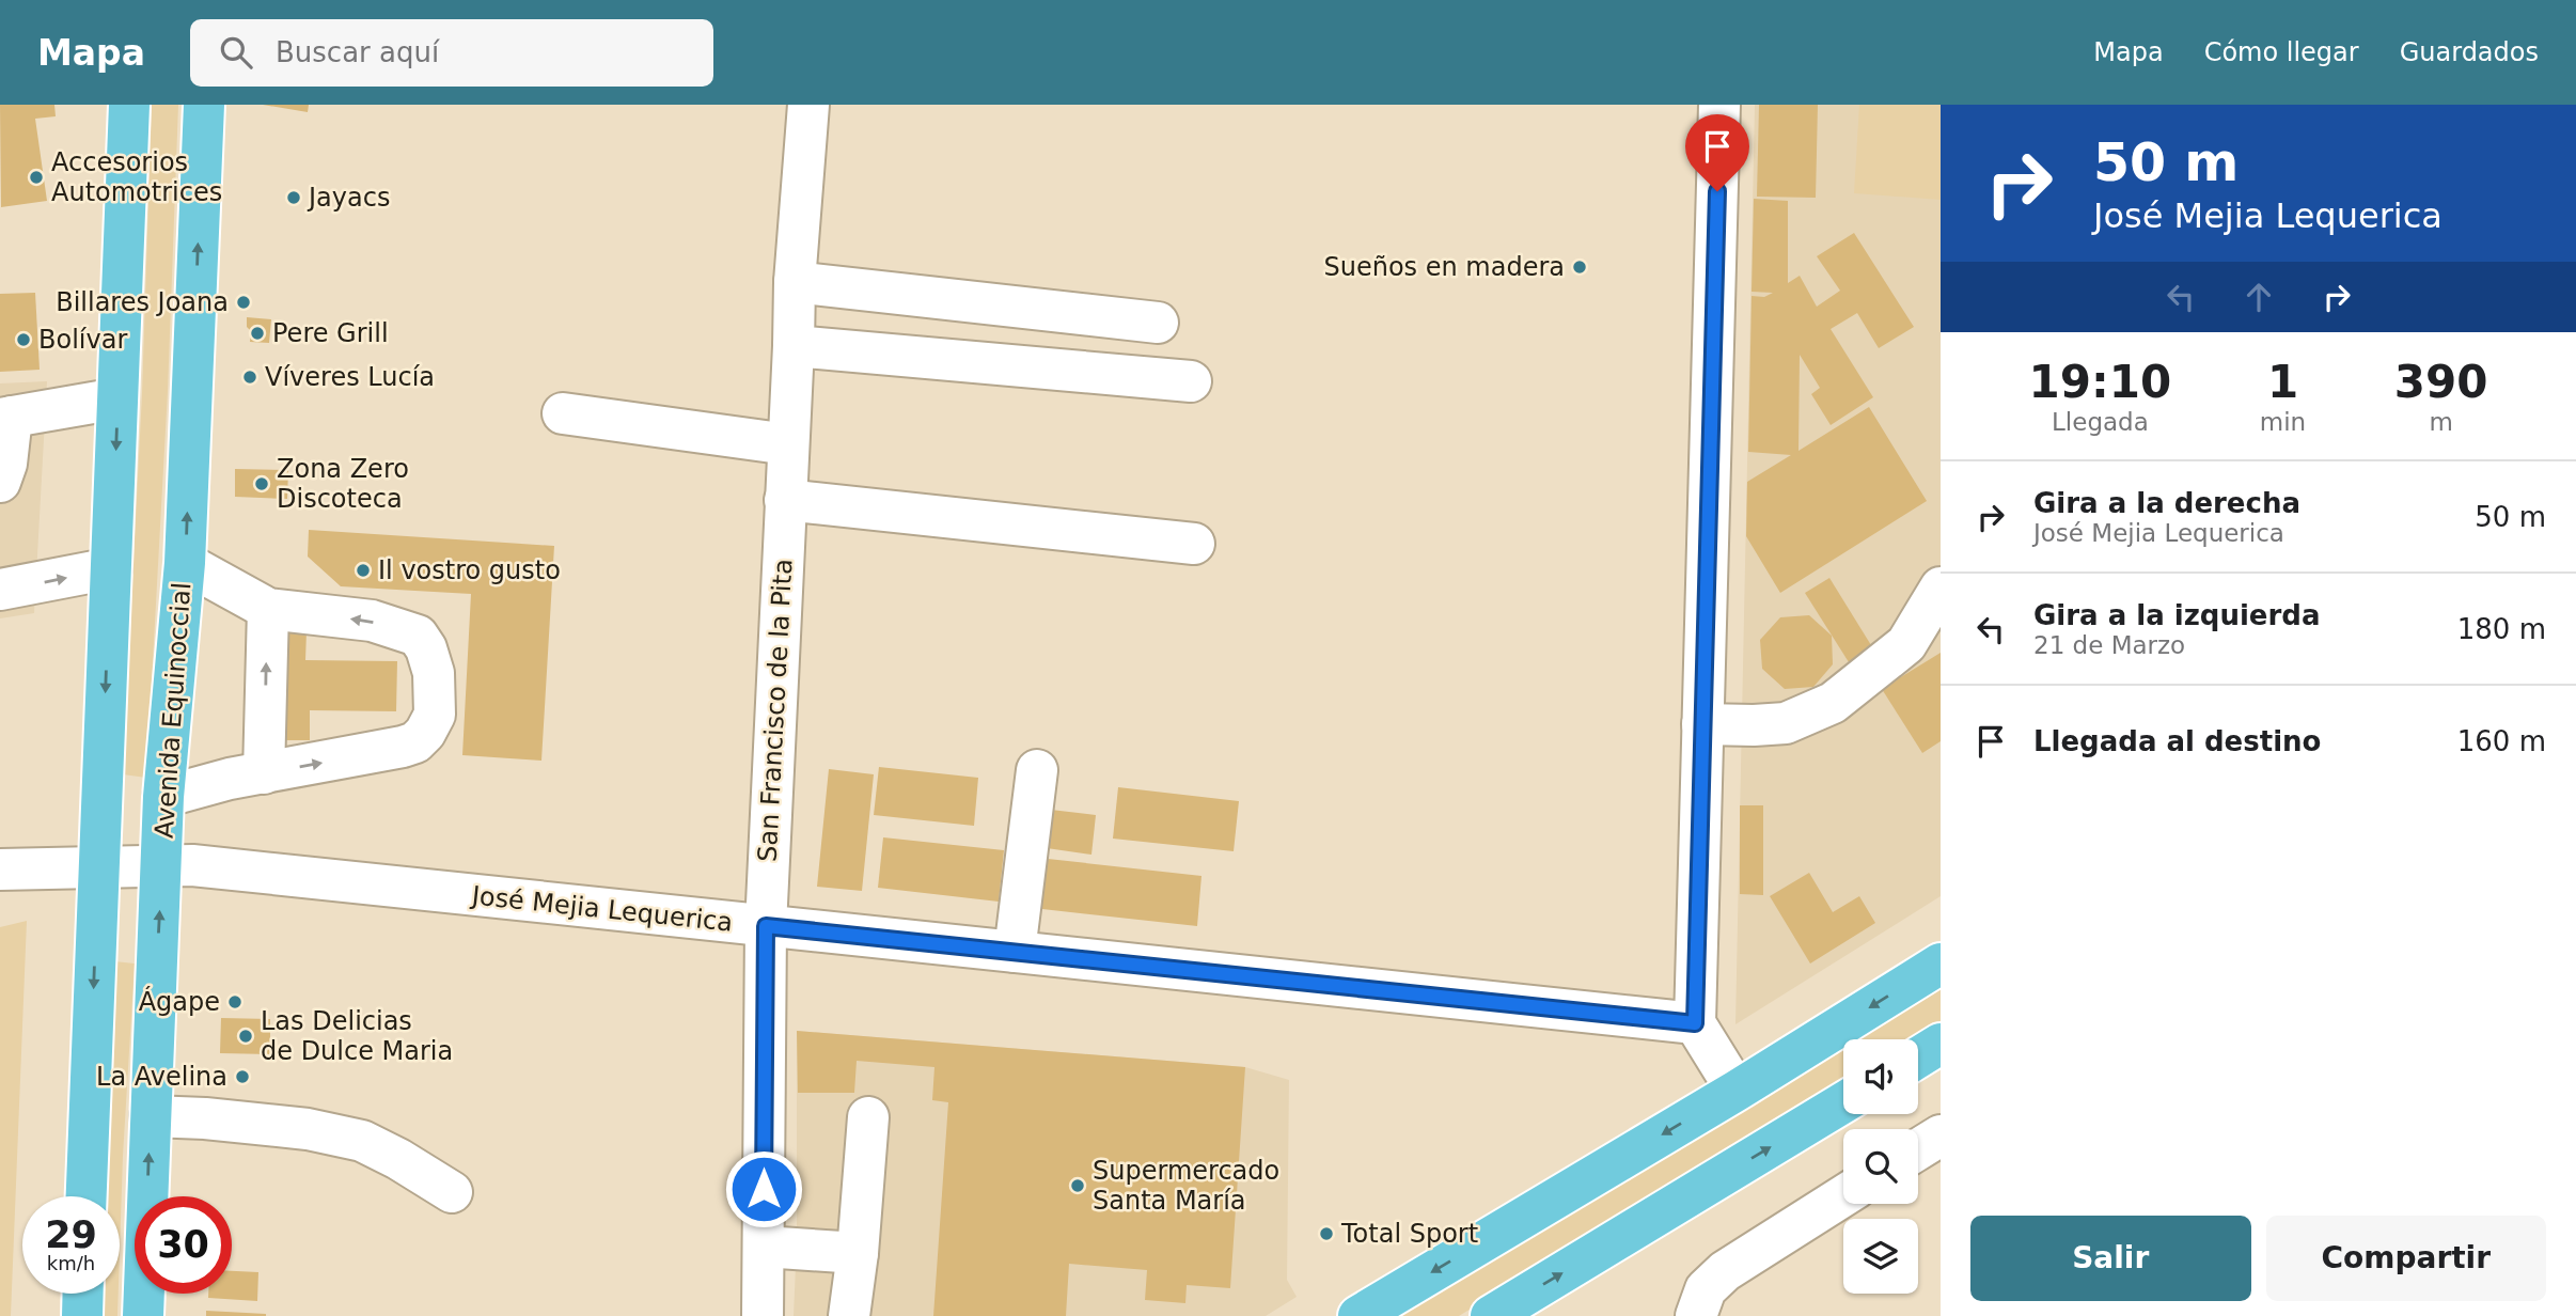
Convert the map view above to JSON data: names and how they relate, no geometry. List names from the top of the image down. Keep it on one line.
{"streets":{"main road":["Avenida Equinoccial"],"street":["San Francisco de la Pita","José Mejia Lequerica"]},"crossings":[["Avenida Equinoccial","José Mejia Lequerica"],["San Francisco de la Pita","José Mejia Lequerica"]],"places":["Accesorios Automotrices","Jayacs","Sueños en madera","Billares Joana","Pere Grill","Bolívar","Víveres Lucía","Zona Zero Discoteca","Il vostro gusto","Ágape","Las Delicias de Dulce Maria","La Avelina","Supermercado Santa María","Total Sport"],"page":{"header":"Mapa","search":"Buscar aquí","nav":["Mapa","Cómo llegar","Guardados"],"turn":["50 m","José Mejia Lequerica"],"eta":["19:10","Llegada","1","min","390","m"],"list":[{"name":"Gira a la derecha","note":"José Mejia Lequerica","value":"50 m"},{"name":"Gira a la izquierda","note":"21 de Marzo","value":"180 m"},{"name":"Llegada al destino","value":"160 m"}],"speed":"29 km/h","limit":"30","buttons":["Salir","Compartir"]}}
